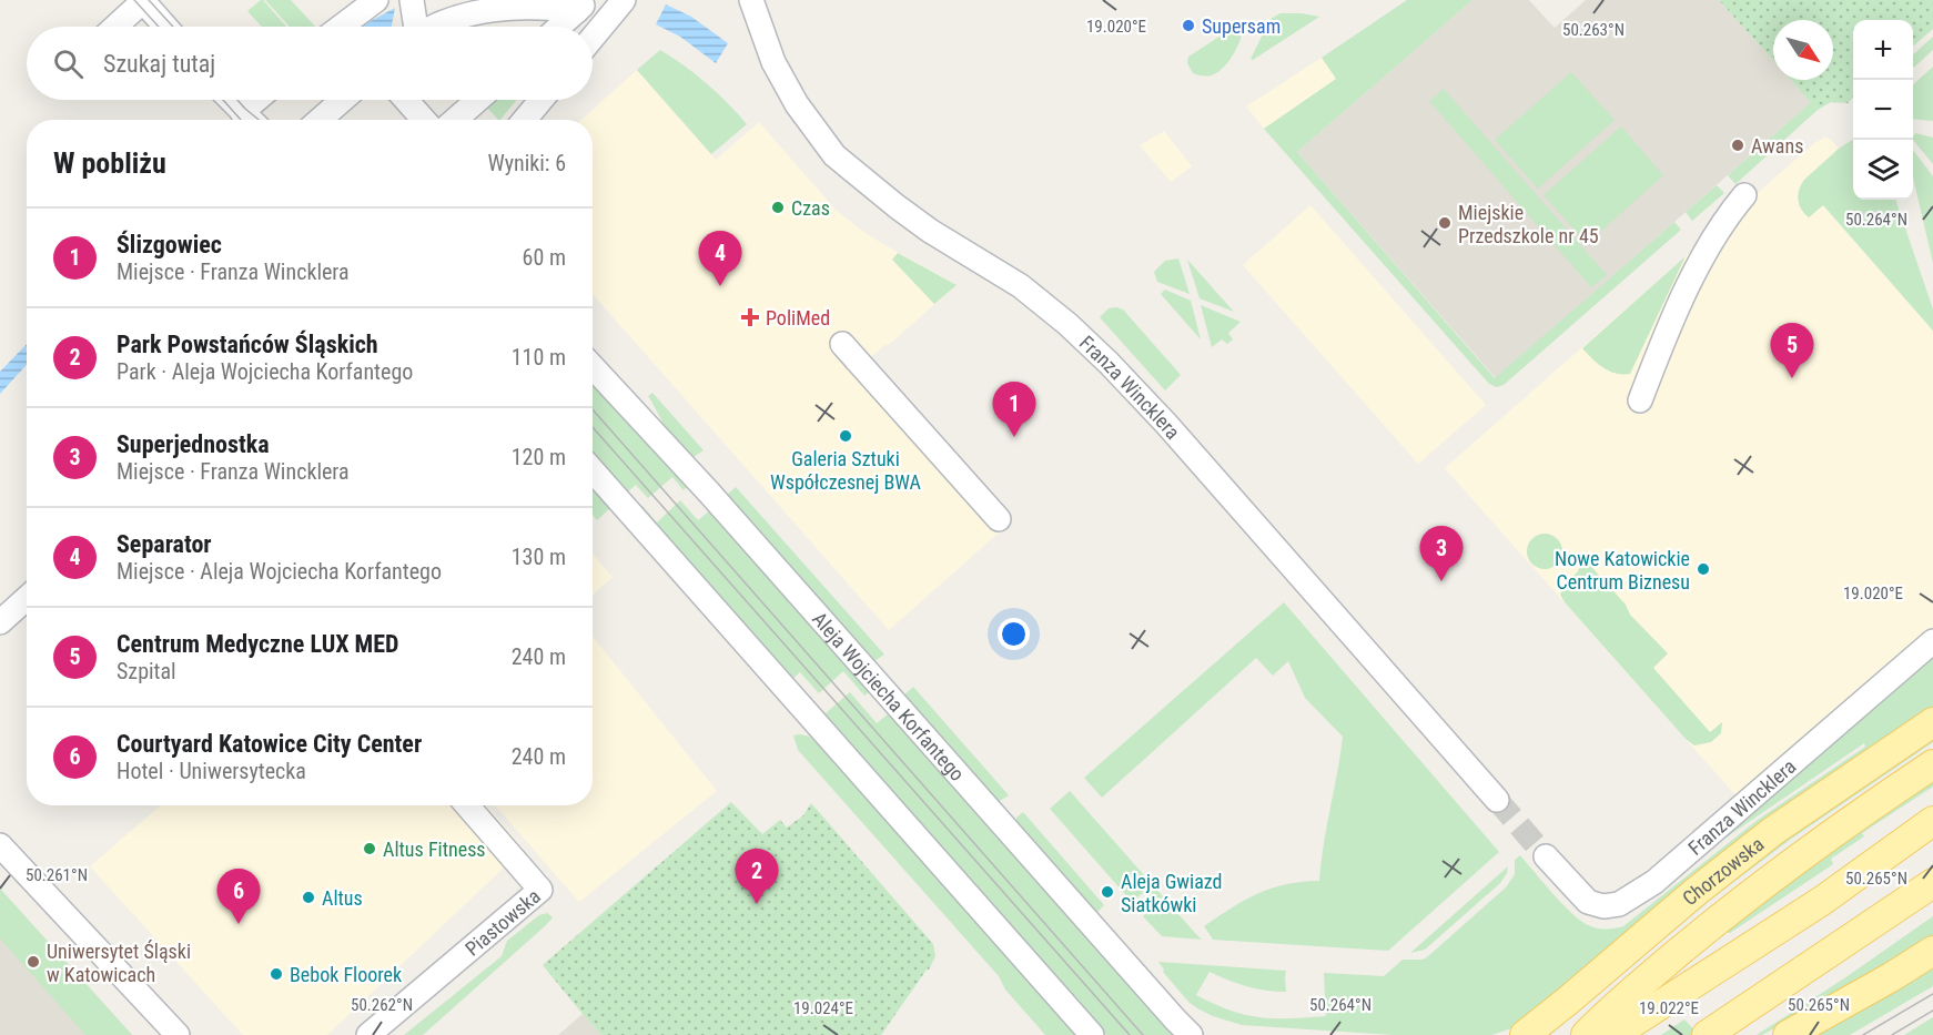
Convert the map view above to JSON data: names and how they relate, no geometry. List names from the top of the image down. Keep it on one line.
{"streets":{"main road":["Chorzowska"],"street":["Franza Wincklera","Aleja Wojciecha Korfantego","Piastowska"]},"places":{"other":["Supersam","Awans","Czas","Miejskie Przedszkole nr 45","Galeria Sztuki Współczesnej BWA","Nowe Katowickie Centrum Biznesu","Altus Fitness","Aleja Gwiazd Siatkówki","Altus","Uniwersytet Śląski w Katowicach","Bebok Floorek"],"health":["PoliMed"]},"north":"bottom right","page":{"map_buttons":["+","−"],"search":"Szukaj tutaj","heading":["W pobliżu","Wyniki: 6"],"list":[{"mark":"1","name":"Ślizgowiec","note":"Miejsce · Franza Wincklera","value":"60 m"},{"mark":"2","name":"Park Powstańców Śląskich","note":"Park · Aleja Wojciecha Korfantego","value":"110 m"},{"mark":"3","name":"Superjednostka","note":"Miejsce · Franza Wincklera","value":"120 m"},{"mark":"4","name":"Separator","note":"Miejsce · Aleja Wojciecha Korfantego","value":"130 m"},{"mark":"5","name":"Centrum Medyczne LUX MED","note":"Szpital","value":"240 m"},{"mark":"6","name":"Courtyard Katowice City Center","note":"Hotel · Uniwersytecka","value":"240 m"}],"pins":["4","5","1","3","2","6"]},"coordinates":["19.020°E","50.263°N","50.264°N","50.261°N","50.265°N","50.262°N","19.024°E","19.022°E"]}
